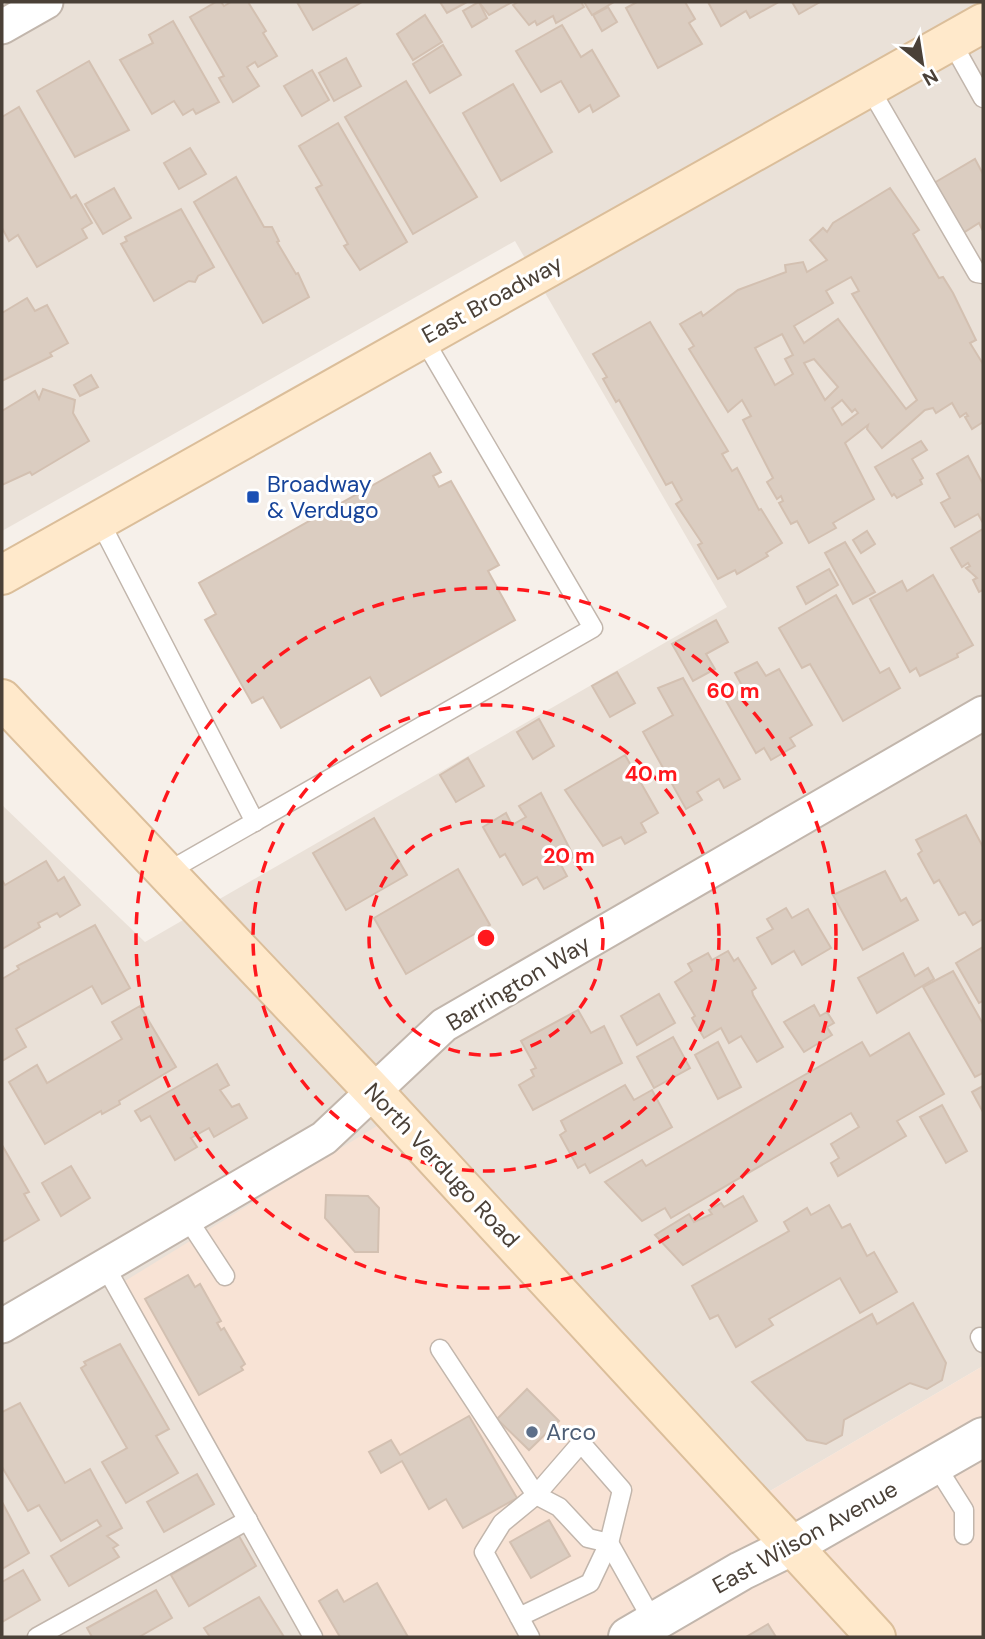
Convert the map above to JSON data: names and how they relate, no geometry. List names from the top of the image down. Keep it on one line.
{"streets":{"main road":["East Broadway","North Verdugo Road"],"street":["Barrington Way","East Wilson Avenue"]},"crossings":[["Barrington Way","North Verdugo Road"],["North Verdugo Road","East Wilson Avenue"]],"places":{"transit":["Broadway & Verdugo"],"other":["Arco"]},"north":"bottom right","rings":["60 m","40 m","20 m"]}
